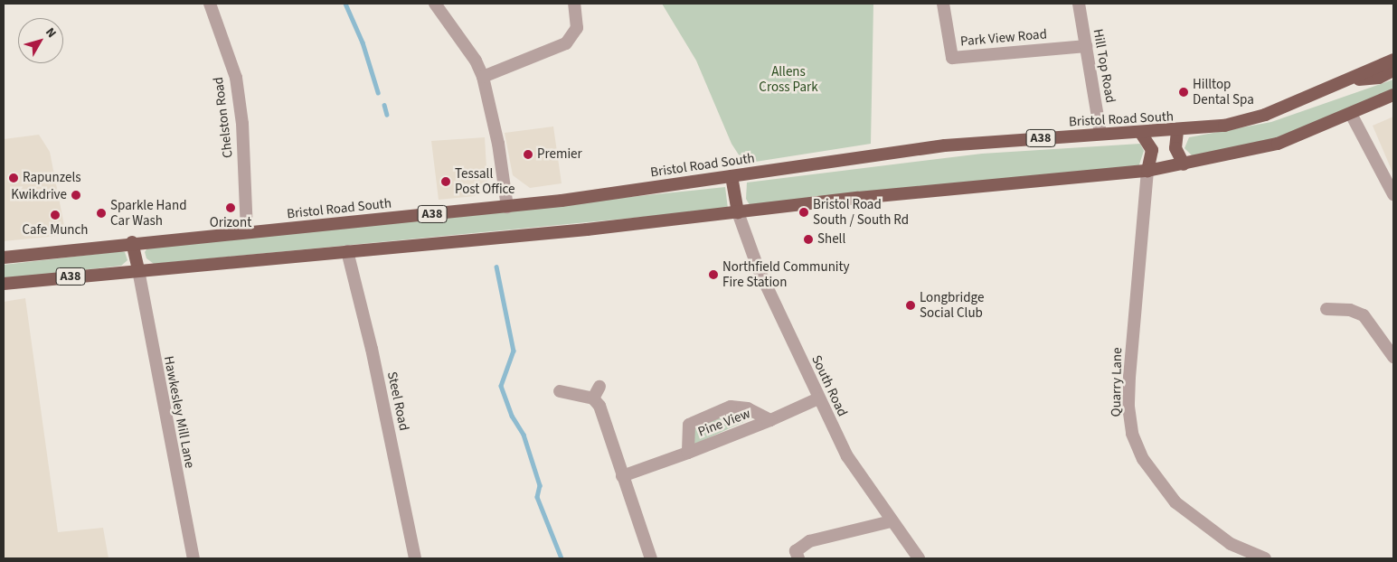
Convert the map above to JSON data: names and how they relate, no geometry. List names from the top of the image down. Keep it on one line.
{"streets":{"highway":["Bristol Road South","A38"],"street":["Park View Road","Hill Top Road","Chelston Road","Quarry Lane","South Road","Steel Road","Hawkesley Mill Lane","Pine View"]},"crossings":[["Park View Road","Hill Top Road"],["Hill Top Road","Bristol Road South"],["Chelston Road","Bristol Road South"],["A38","Quarry Lane"],["A38","South Road"],["A38","Steel Road"],["A38","Hawkesley Mill Lane"],["South Road","Pine View"]],"parks":["Allens Cross Park"],"places":["Hilltop Dental Spa","Premier","Rapunzels","Tessall Post Office","Kwikdrive","Orizont","Bristol Road South / South Rd","Sparkle Hand Car Wash","Cafe Munch","Shell","Northfield Community Fire Station","Longbridge Social Club"],"north":"top right"}
